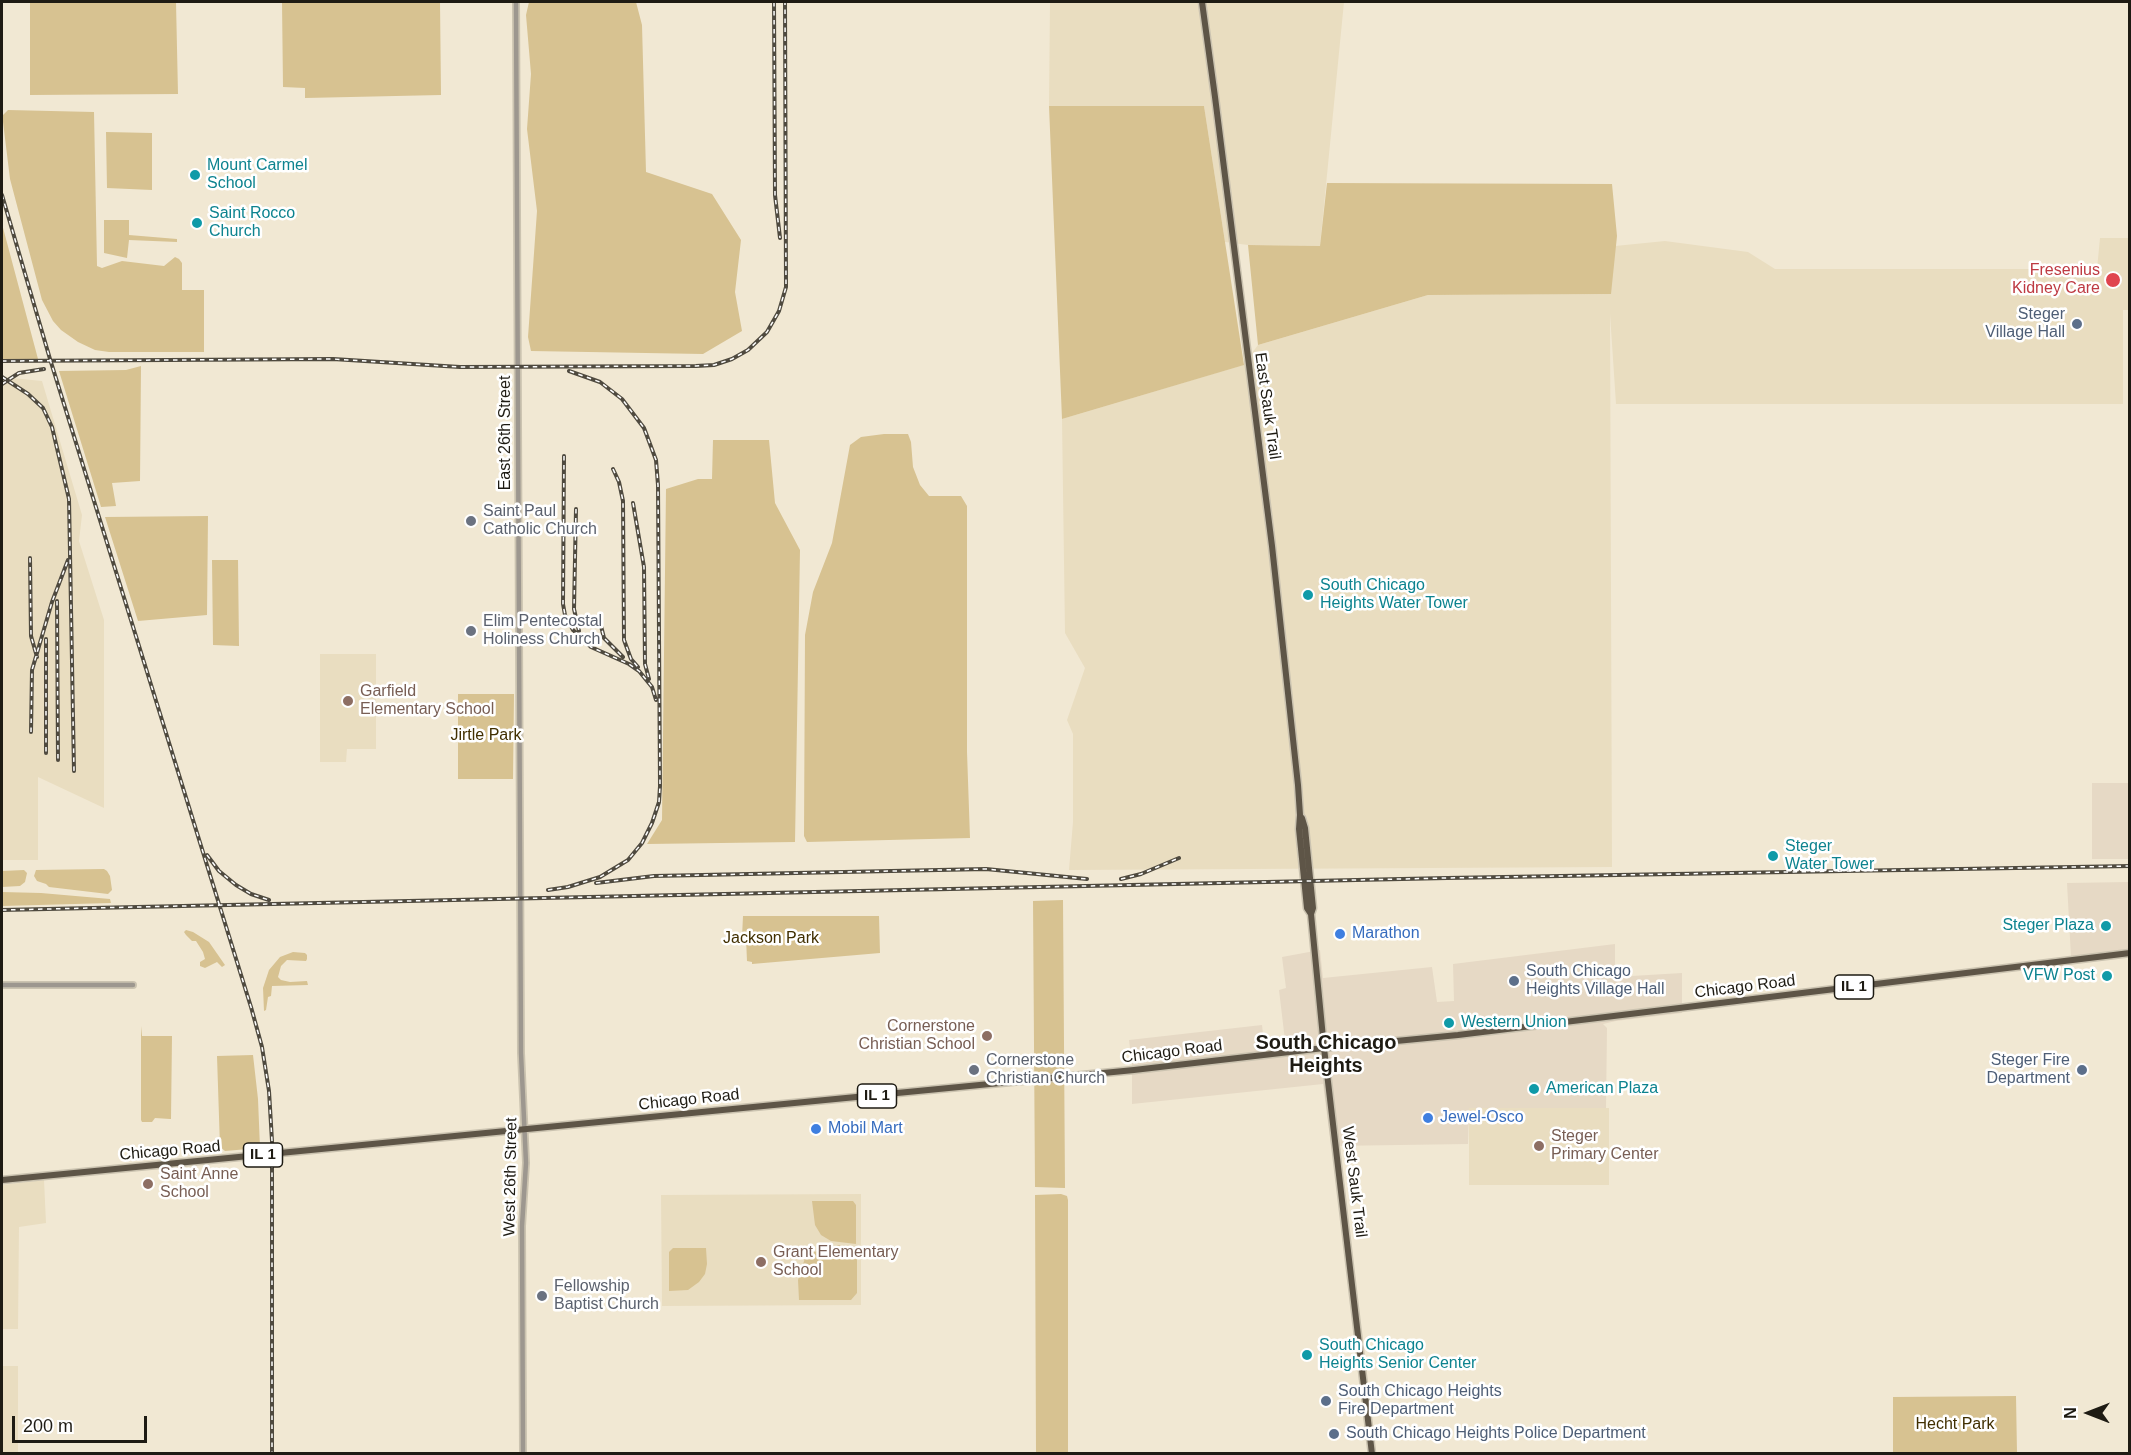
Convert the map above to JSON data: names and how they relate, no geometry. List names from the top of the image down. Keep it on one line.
{"streets":{"main road":["East Sauk Trail","Chicago Road","IL 1","West Sauk Trail"],"street":["East 26th Street","West 26th Street"]},"crossings":[["East Sauk Trail","West Sauk Trail"],["East 26th Street","West 26th Street"],["Chicago Road","West 26th Street"],["Chicago Road","West Sauk Trail"]],"districts":["South Chicago Heights"],"parks":["Jirtle Park","Jackson Park","Hecht Park"],"places":["Mount Carmel School","Saint Rocco Church","Fresenius Kidney Care","Steger Village Hall","Saint Paul Catholic Church","South Chicago Heights Water Tower","Elim Pentecostal Holiness Church","Garfield Elementary School","Steger Water Tower","Steger Plaza","Marathon","VFW Post","South Chicago Heights Village Hall","Western Union","Cornerstone Christian School","Cornerstone Christian Church","Steger Fire Department","American Plaza","Jewel-Osco","Mobil Mart","Steger Primary Center","Saint Anne School","Grant Elementary School","Fellowship Baptist Church","South Chicago Heights Senior Center","South Chicago Heights Fire Department","South Chicago Heights Police Department"],"scale_bar":"200 m","north":"left"}
